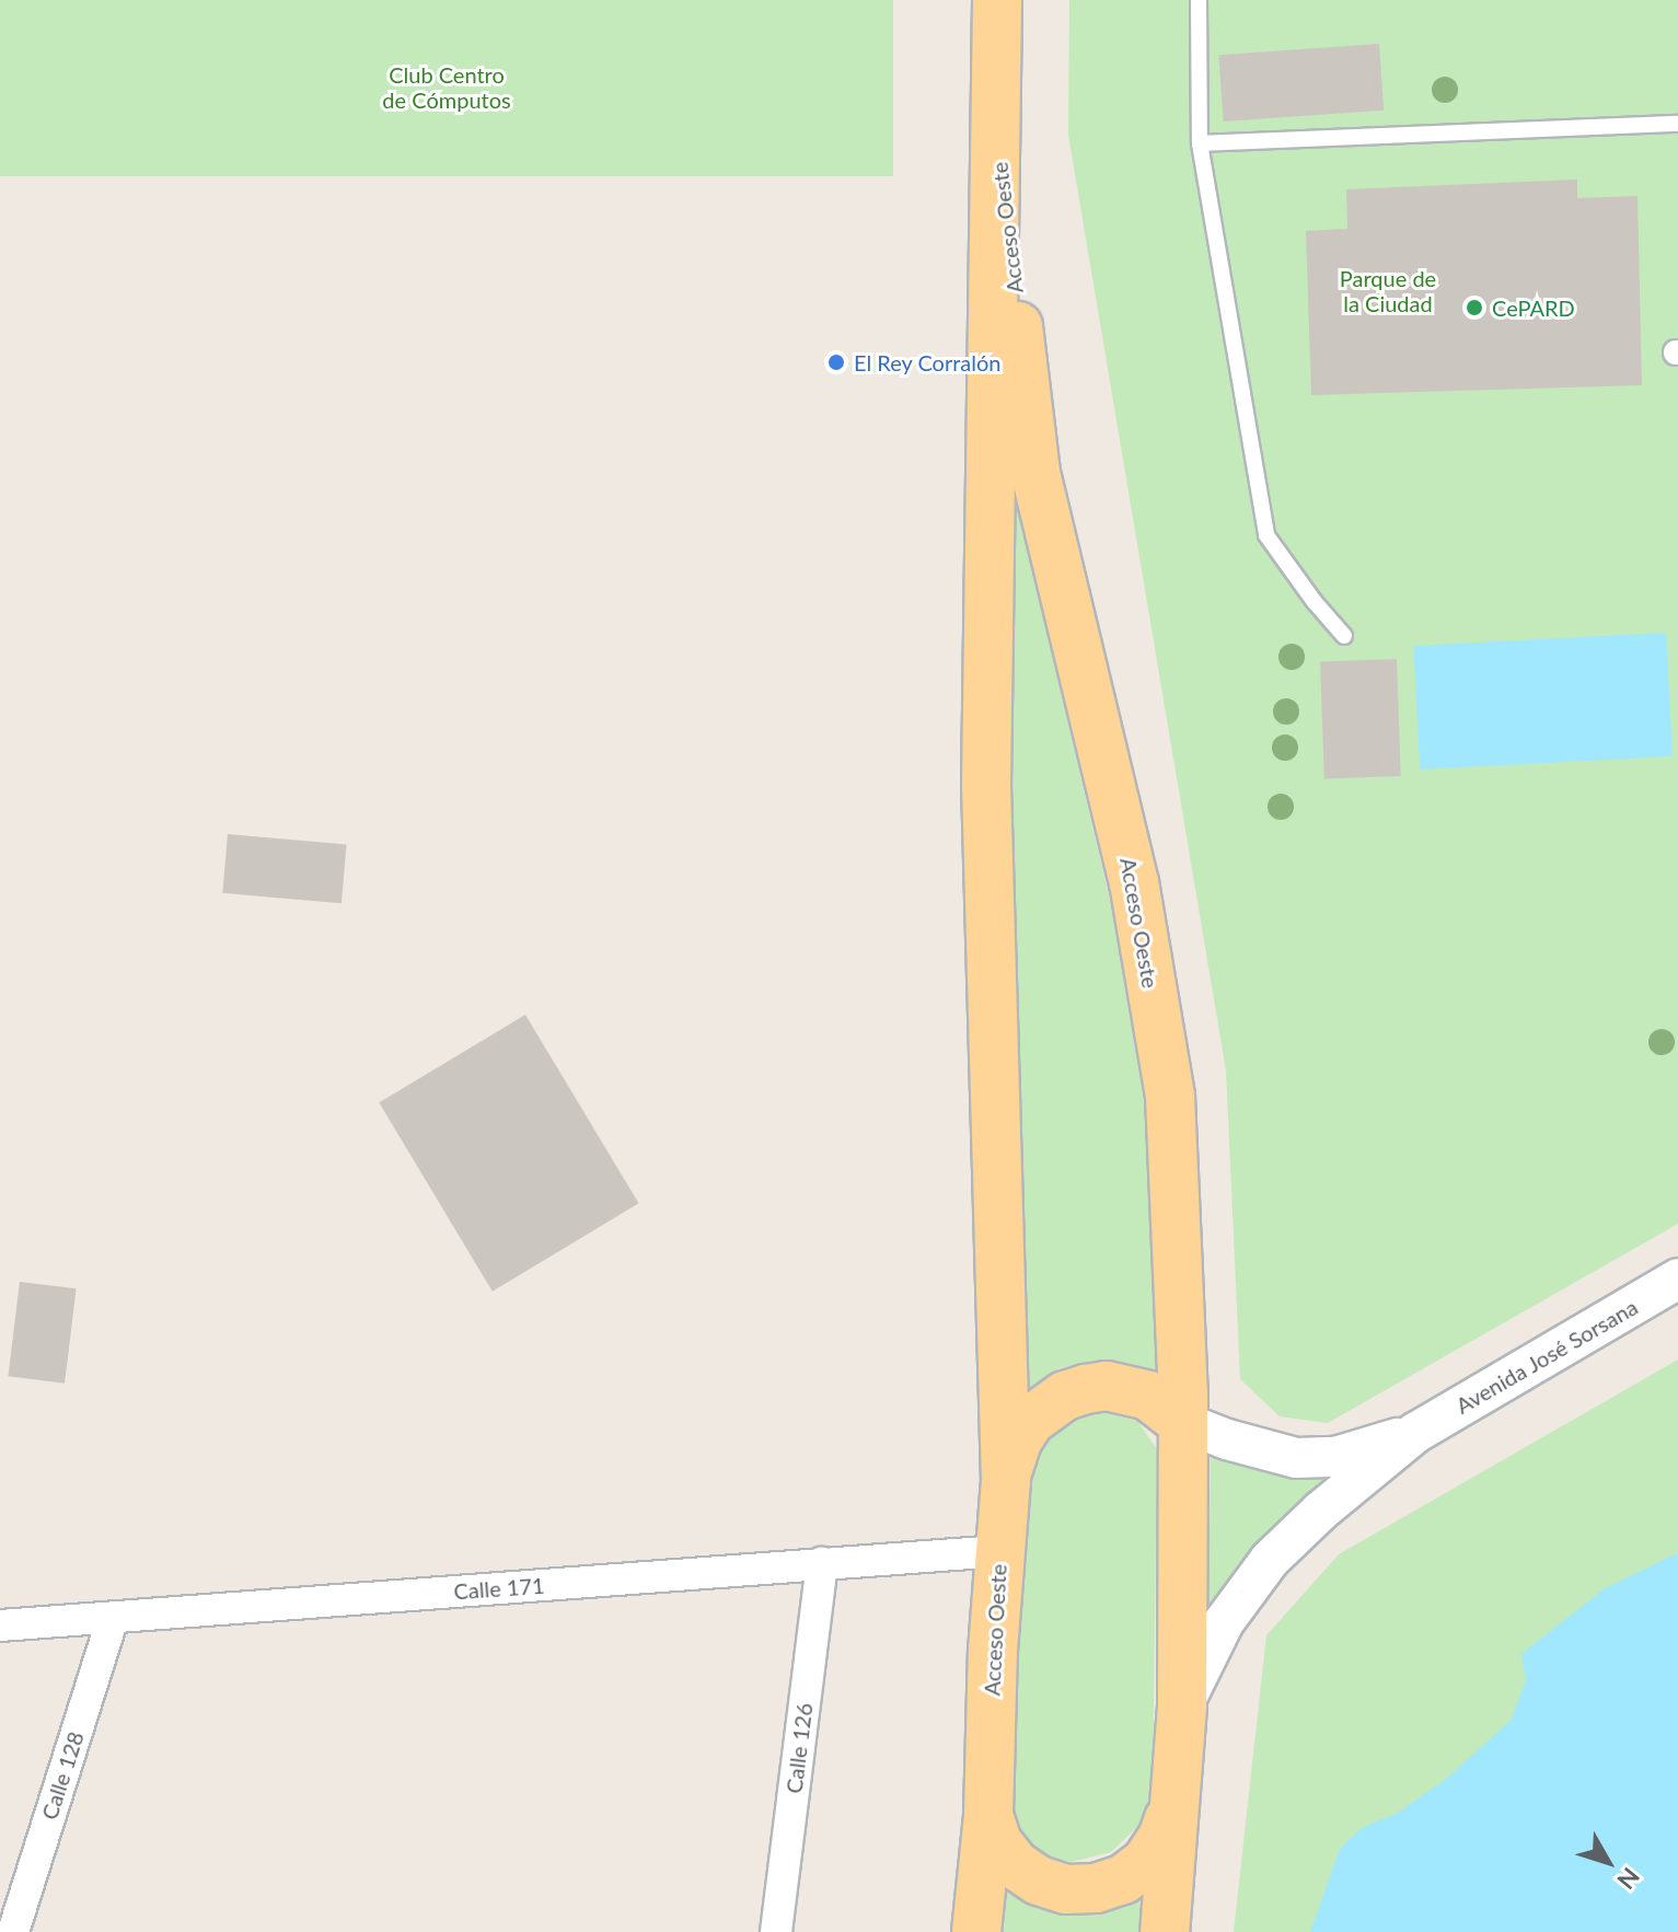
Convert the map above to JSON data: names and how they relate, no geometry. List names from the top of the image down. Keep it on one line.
{"streets":{"highway":["Acceso Oeste"],"street":["Avenida José Sorsana","Calle 171","Calle 126","Calle 128"]},"crossings":[["Acceso Oeste","Avenida José Sorsana"],["Acceso Oeste","Calle 171"],["Calle 171","Calle 126"],["Calle 171","Calle 128"]],"parks":["Club Centro de Cómputos","Parque de la Ciudad"],"places":["CePARD","El Rey Corralón"],"north":"bottom right"}
